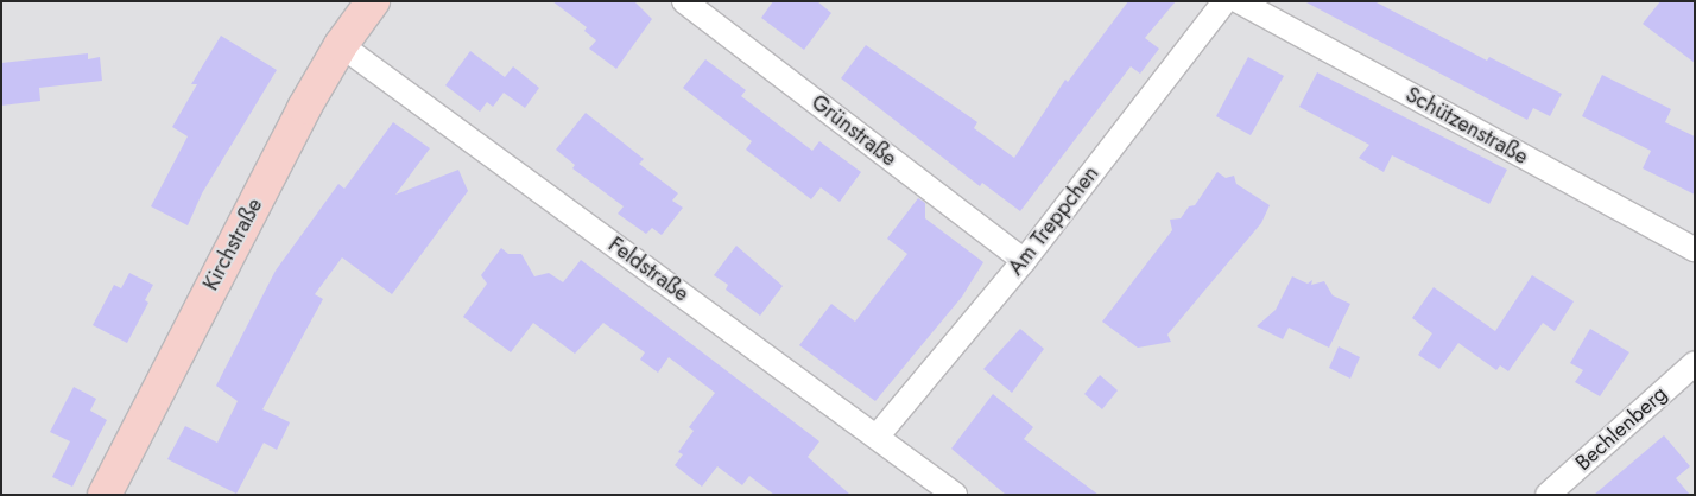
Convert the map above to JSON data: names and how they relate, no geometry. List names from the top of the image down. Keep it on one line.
{"streets":{"street":["Schützenstraße","Grünstraße","Am Treppchen","Kirchstraße","Feldstraße","Bechlenberg"]},"crossings":[["Grünstraße","Am Treppchen"],["Am Treppchen","Feldstraße"],["Kirchstraße","Feldstraße"]]}
